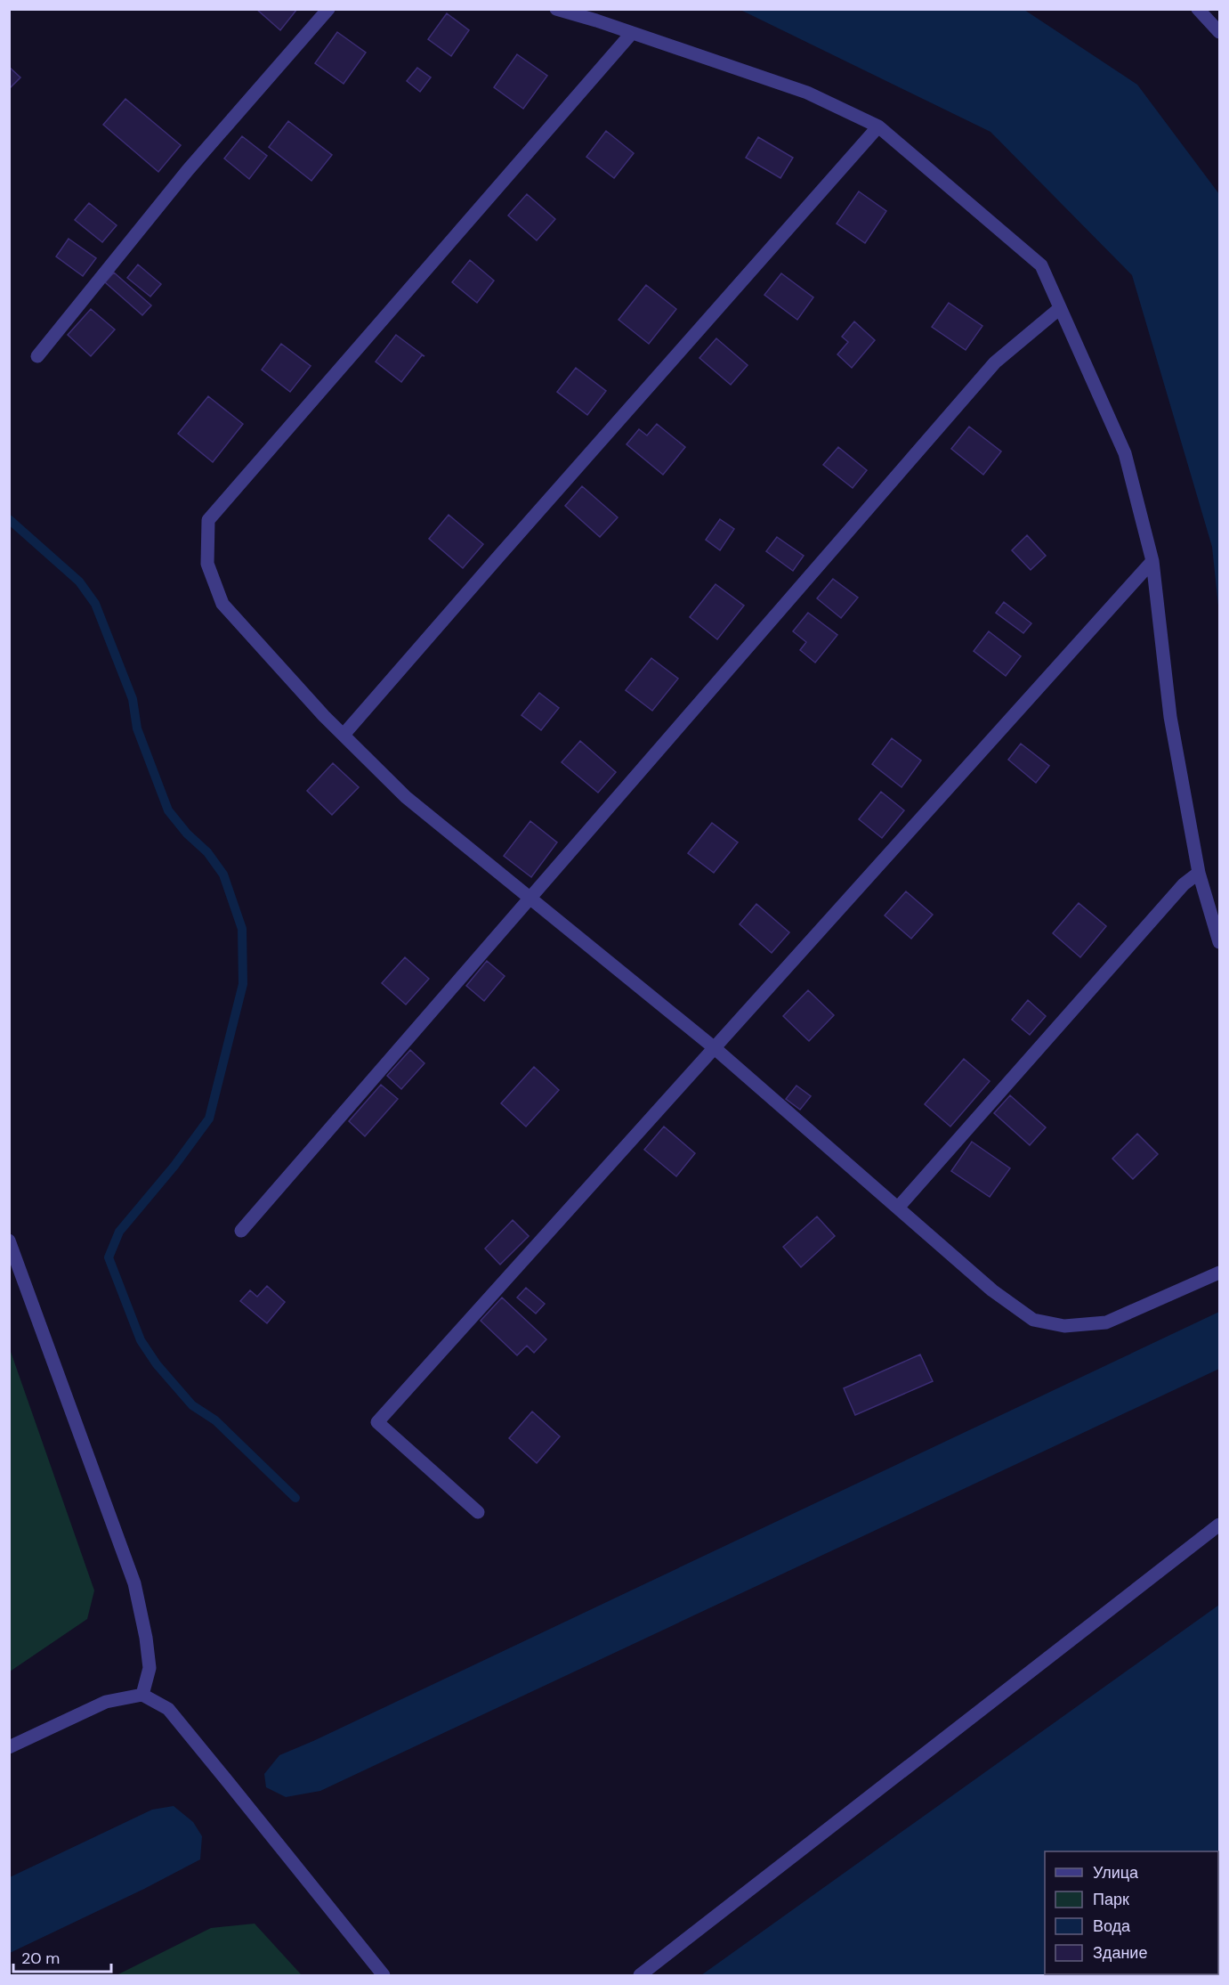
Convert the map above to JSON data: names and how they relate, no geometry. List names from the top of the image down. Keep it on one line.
{"legend":["Улица","Парк","Вода","Здание"],"scale_bar":"20 m"}
